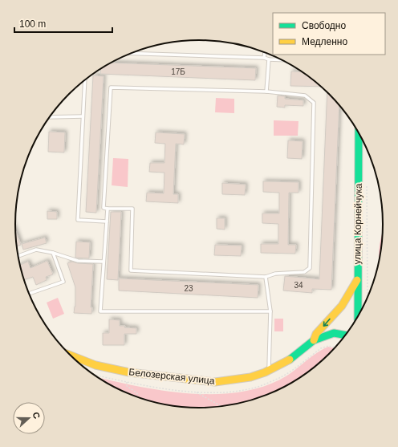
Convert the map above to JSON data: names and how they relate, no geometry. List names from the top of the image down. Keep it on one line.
{"streets":{"street":["улица Корнейчука","Белозерская улица"]},"crossings":[["улица Корнейчука","Белозерская улица"]],"house_numbers":["17Б","34","23"],"legend":["Свободно","Медленно"],"scale_bar":"100 m","north":"right"}
